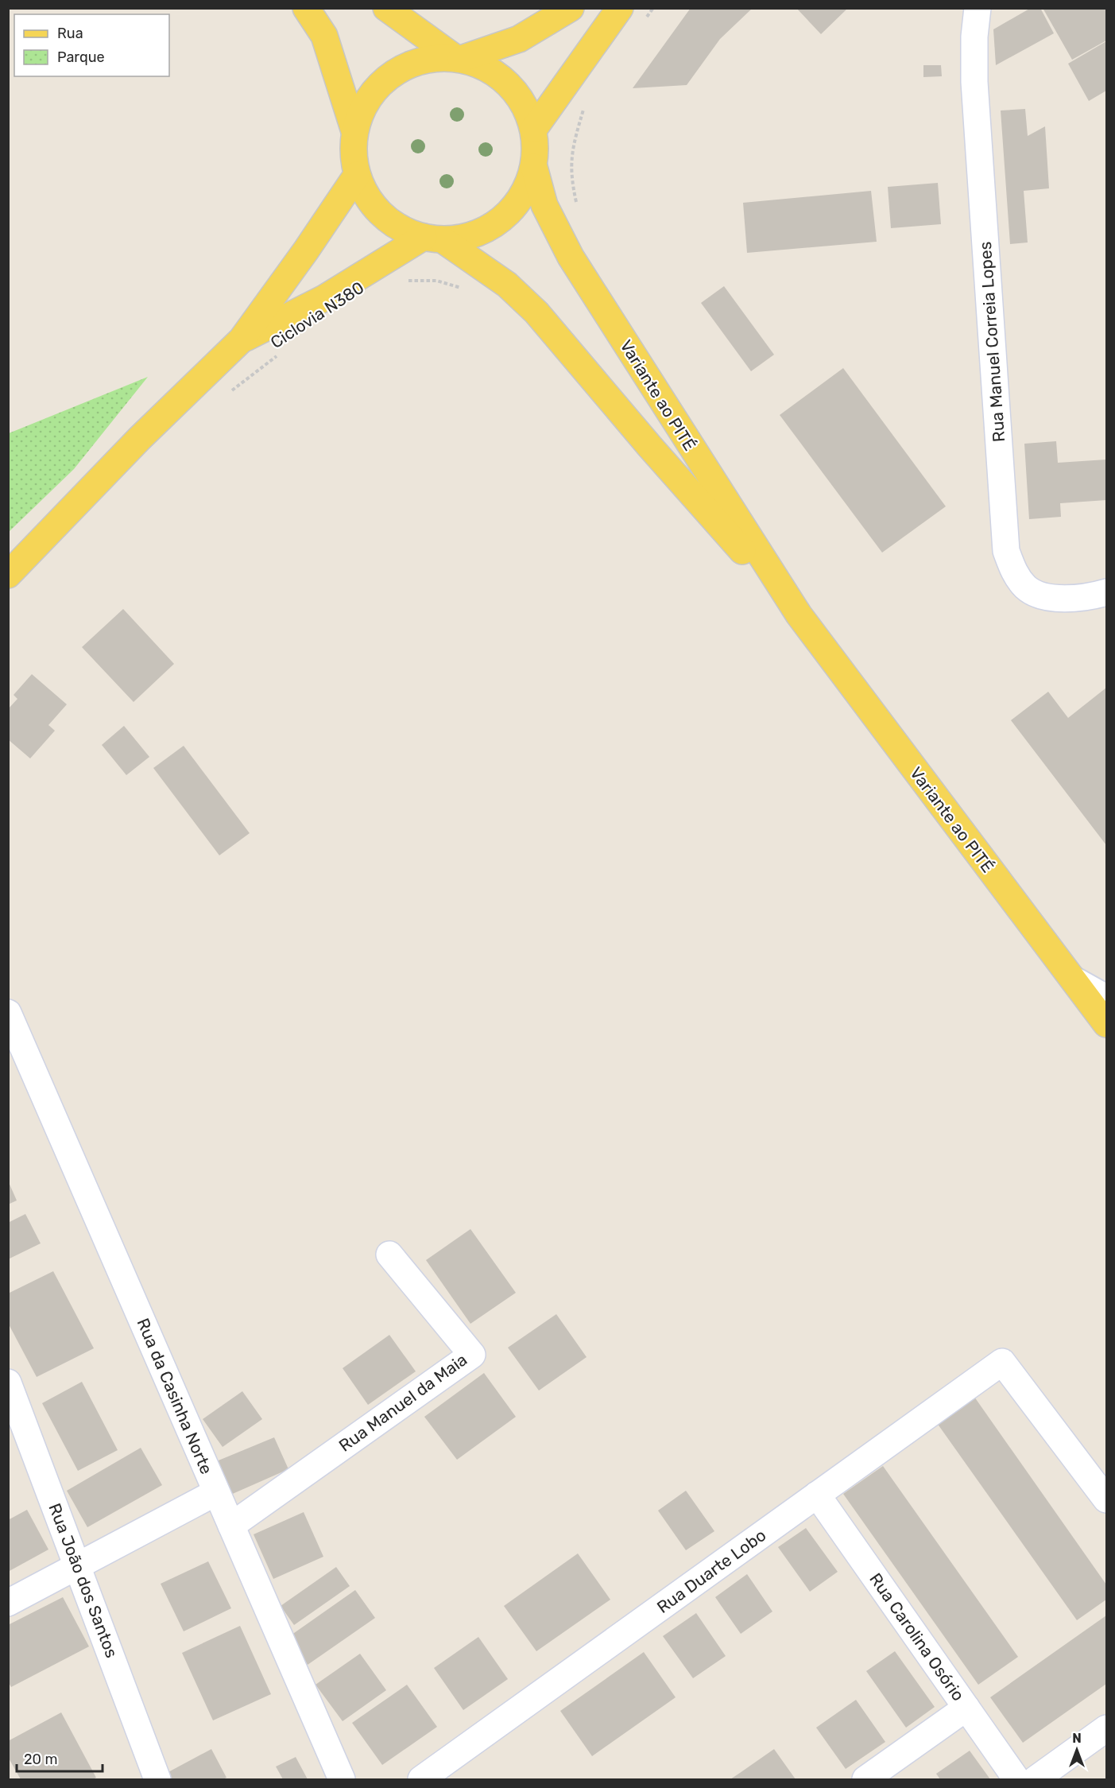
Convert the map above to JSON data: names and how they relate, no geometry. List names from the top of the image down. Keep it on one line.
{"streets":{"main road":["Variante ao PITÉ"],"street":["Rua Manuel Correia Lopes","Rua da Casinha Norte","Rua Manuel da Maia","Rua Duarte Lobo","Rua João dos Santos","Rua Carolina Osório"],"path":["Ciclovia N380"]},"crossings":[["Rua da Casinha Norte","Rua Manuel da Maia"],["Rua Duarte Lobo","Rua Carolina Osório"]],"legend":["Rua","Parque"],"scale_bar":"20 m","north":"top"}
